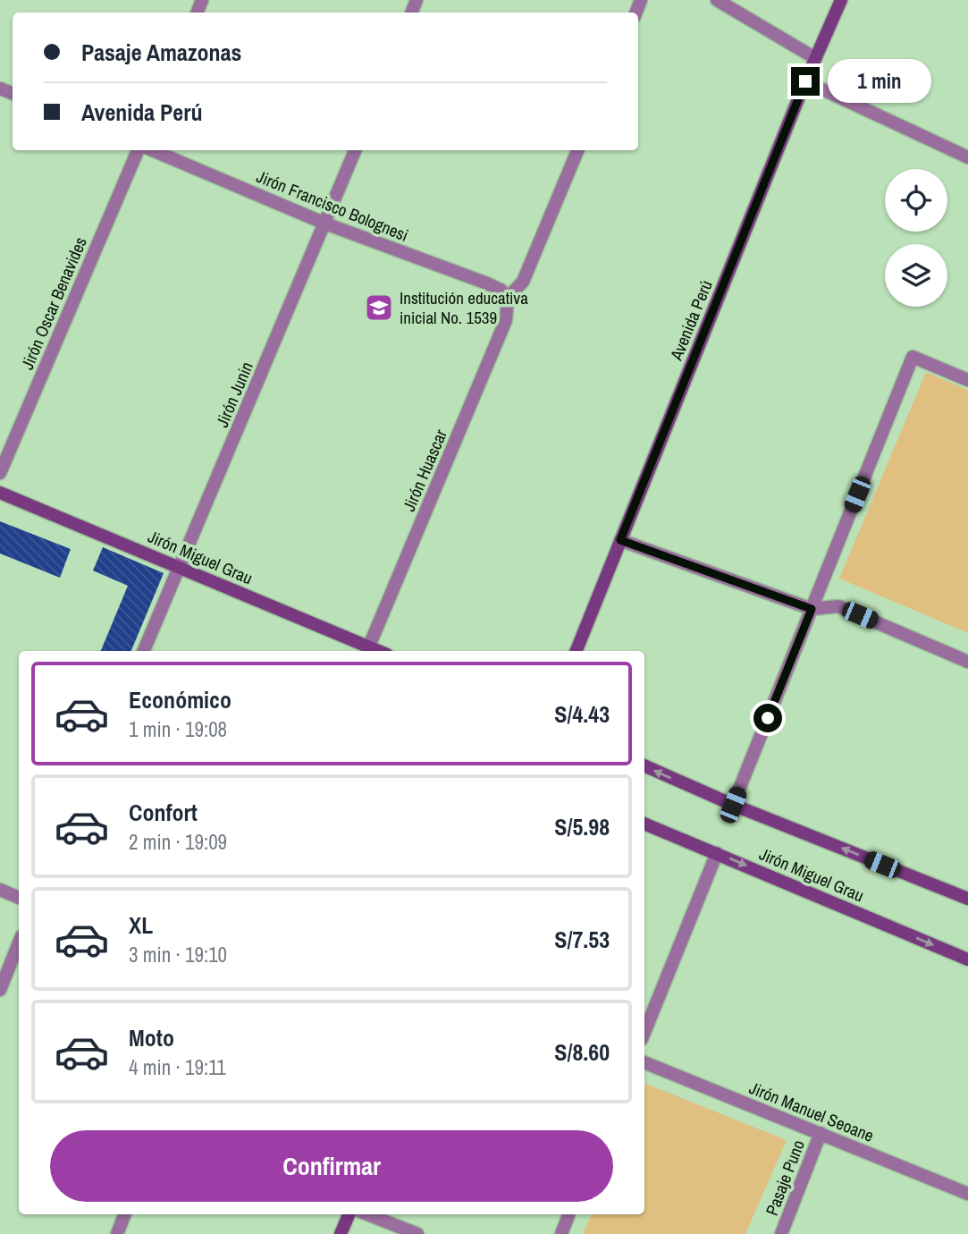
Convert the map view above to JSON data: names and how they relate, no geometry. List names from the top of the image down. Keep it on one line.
{"streets":{"main road":["Avenida Perú","Jirón Miguel Grau"],"street":["Jirón Francisco Bolognesi","Jirón Oscar Benavides","Jirón Junin","Jirón Huascar","Jirón Manuel Seoane","Pasaje Puno"]},"crossings":[["Jirón Francisco Bolognesi","Jirón Junin"],["Jirón Francisco Bolognesi","Jirón Huascar"],["Jirón Junin","Jirón Miguel Grau"],["Jirón Huascar","Jirón Miguel Grau"],["Jirón Manuel Seoane","Pasaje Puno"]],"places":{"school or university":["Institución educativa inicial No. 1539"]},"page":{"banner":["Pasaje Amazonas","Avenida Perú"],"bubble":"1 min","list":[{"name":"Económico","note":"1 min · 19:08","value":"S/4.43"},{"name":"Confort","note":"2 min · 19:09","value":"S/5.98"},{"name":"XL","note":"3 min · 19:10","value":"S/7.53"},{"name":"Moto","note":"4 min · 19:11","value":"S/8.60"}],"buttons":"Confirmar"}}
